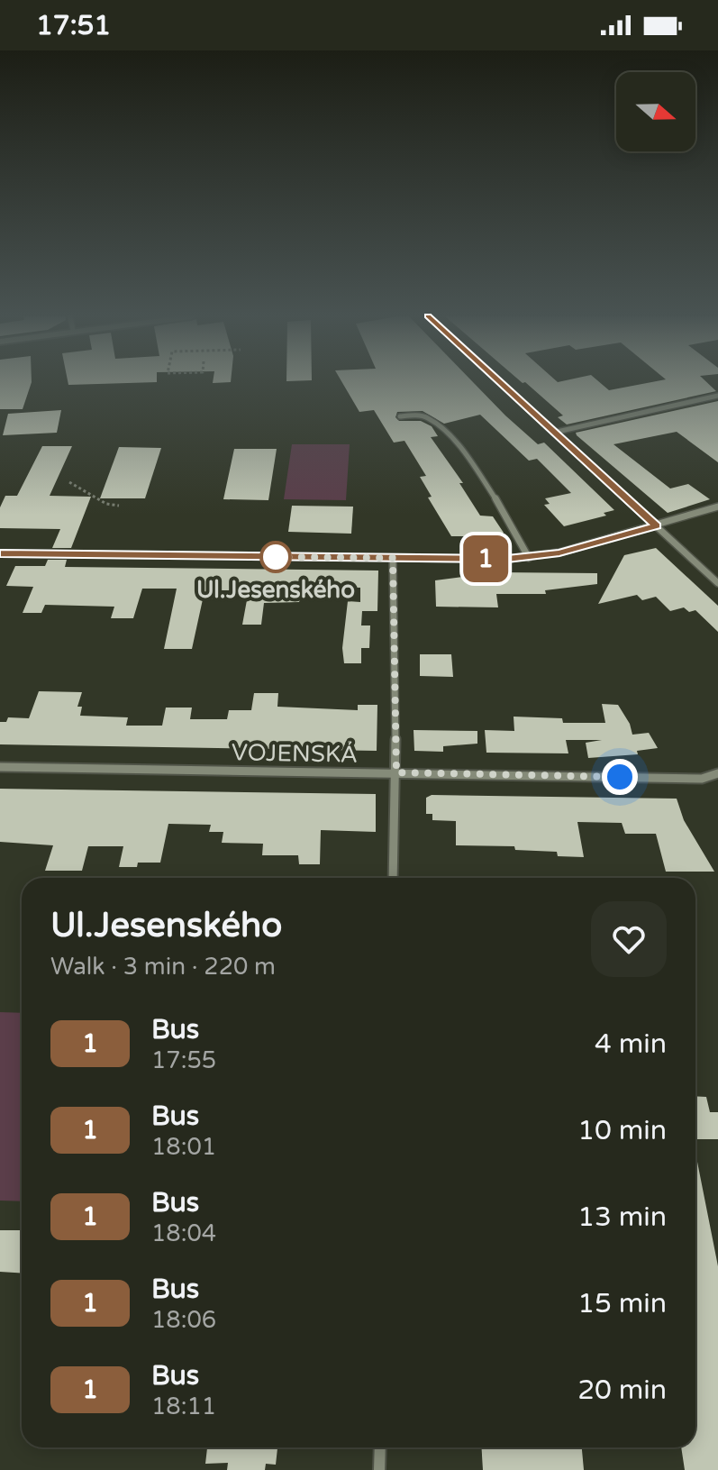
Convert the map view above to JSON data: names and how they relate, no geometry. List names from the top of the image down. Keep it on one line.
{"streets":{"street":["VOJENSKÁ"]},"places":["Ul.Jesenského"],"lines":["bus line 1"],"north":"right","page":{"status":"17:51","on_map":"1","heading":["Ul.Jesenského","Walk · 3 min · 220 m"],"list":[{"mark":"1","name":"Bus","note":"17:55","value":"4 min"},{"mark":"1","name":"Bus","note":"18:01","value":"10 min"},{"mark":"1","name":"Bus","note":"18:04","value":"13 min"},{"mark":"1","name":"Bus","note":"18:06","value":"15 min"},{"mark":"1","name":"Bus","note":"18:11","value":"20 min"}]}}
